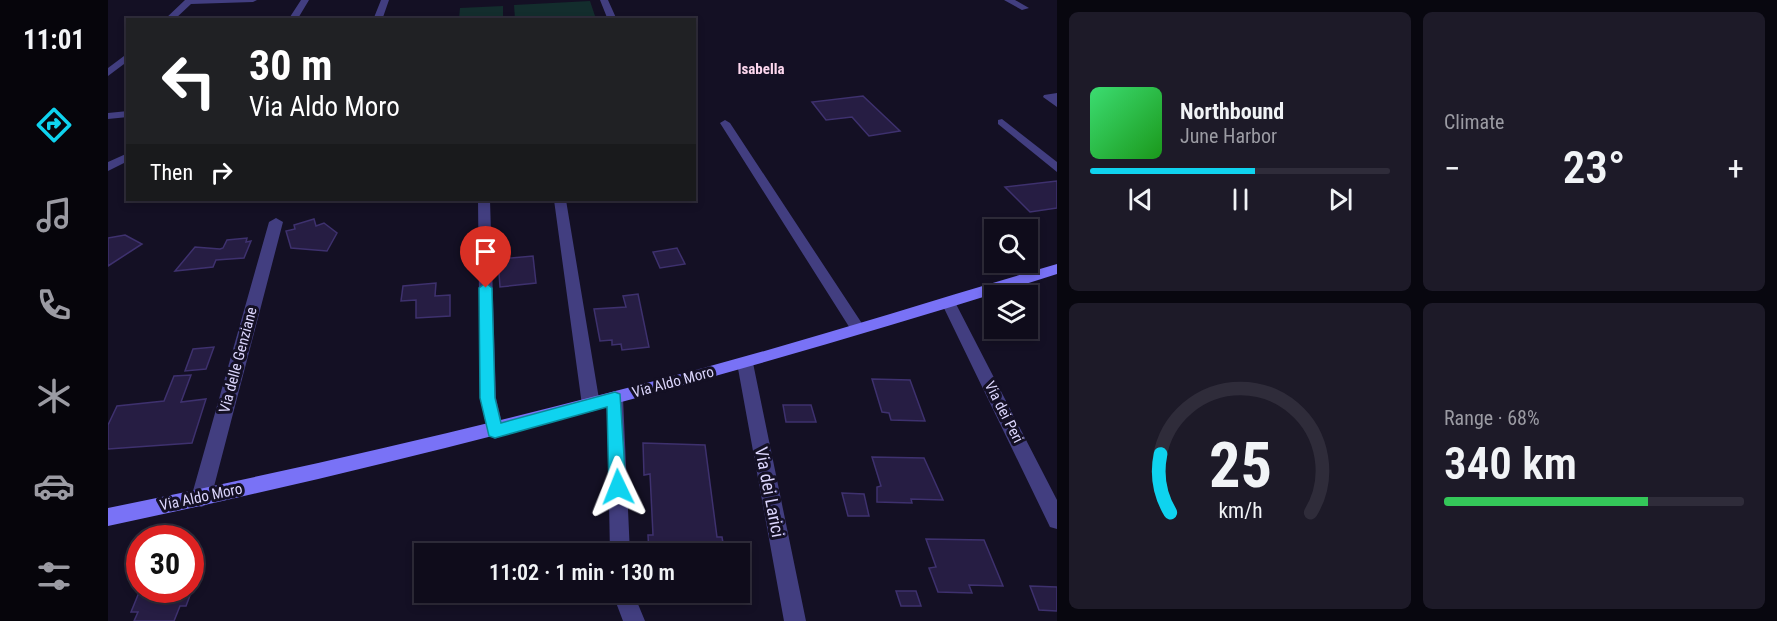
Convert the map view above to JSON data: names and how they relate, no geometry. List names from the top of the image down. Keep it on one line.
{"streets":{"street":["Via delle Genziane","Via Aldo Moro","Via dei Peri","Via dei Larici"]},"crossings":[["Via delle Genziane","Via Aldo Moro"],["Via Aldo Moro","Via dei Peri"],["Via Aldo Moro","Via dei Larici"]],"districts":["Isabella"],"page":{"tabs":"11:01","tile":["Climate",["Range · 68%","340 km"]],"turn":["30 m","Via Aldo Moro"],"song":["Northbound","June Harbor"],"heat":["−","23°","+"],"then":"Then","limit":"30","trip":"11:02 · 1 min · 130 m","gauge":["25","km/h"]}}
